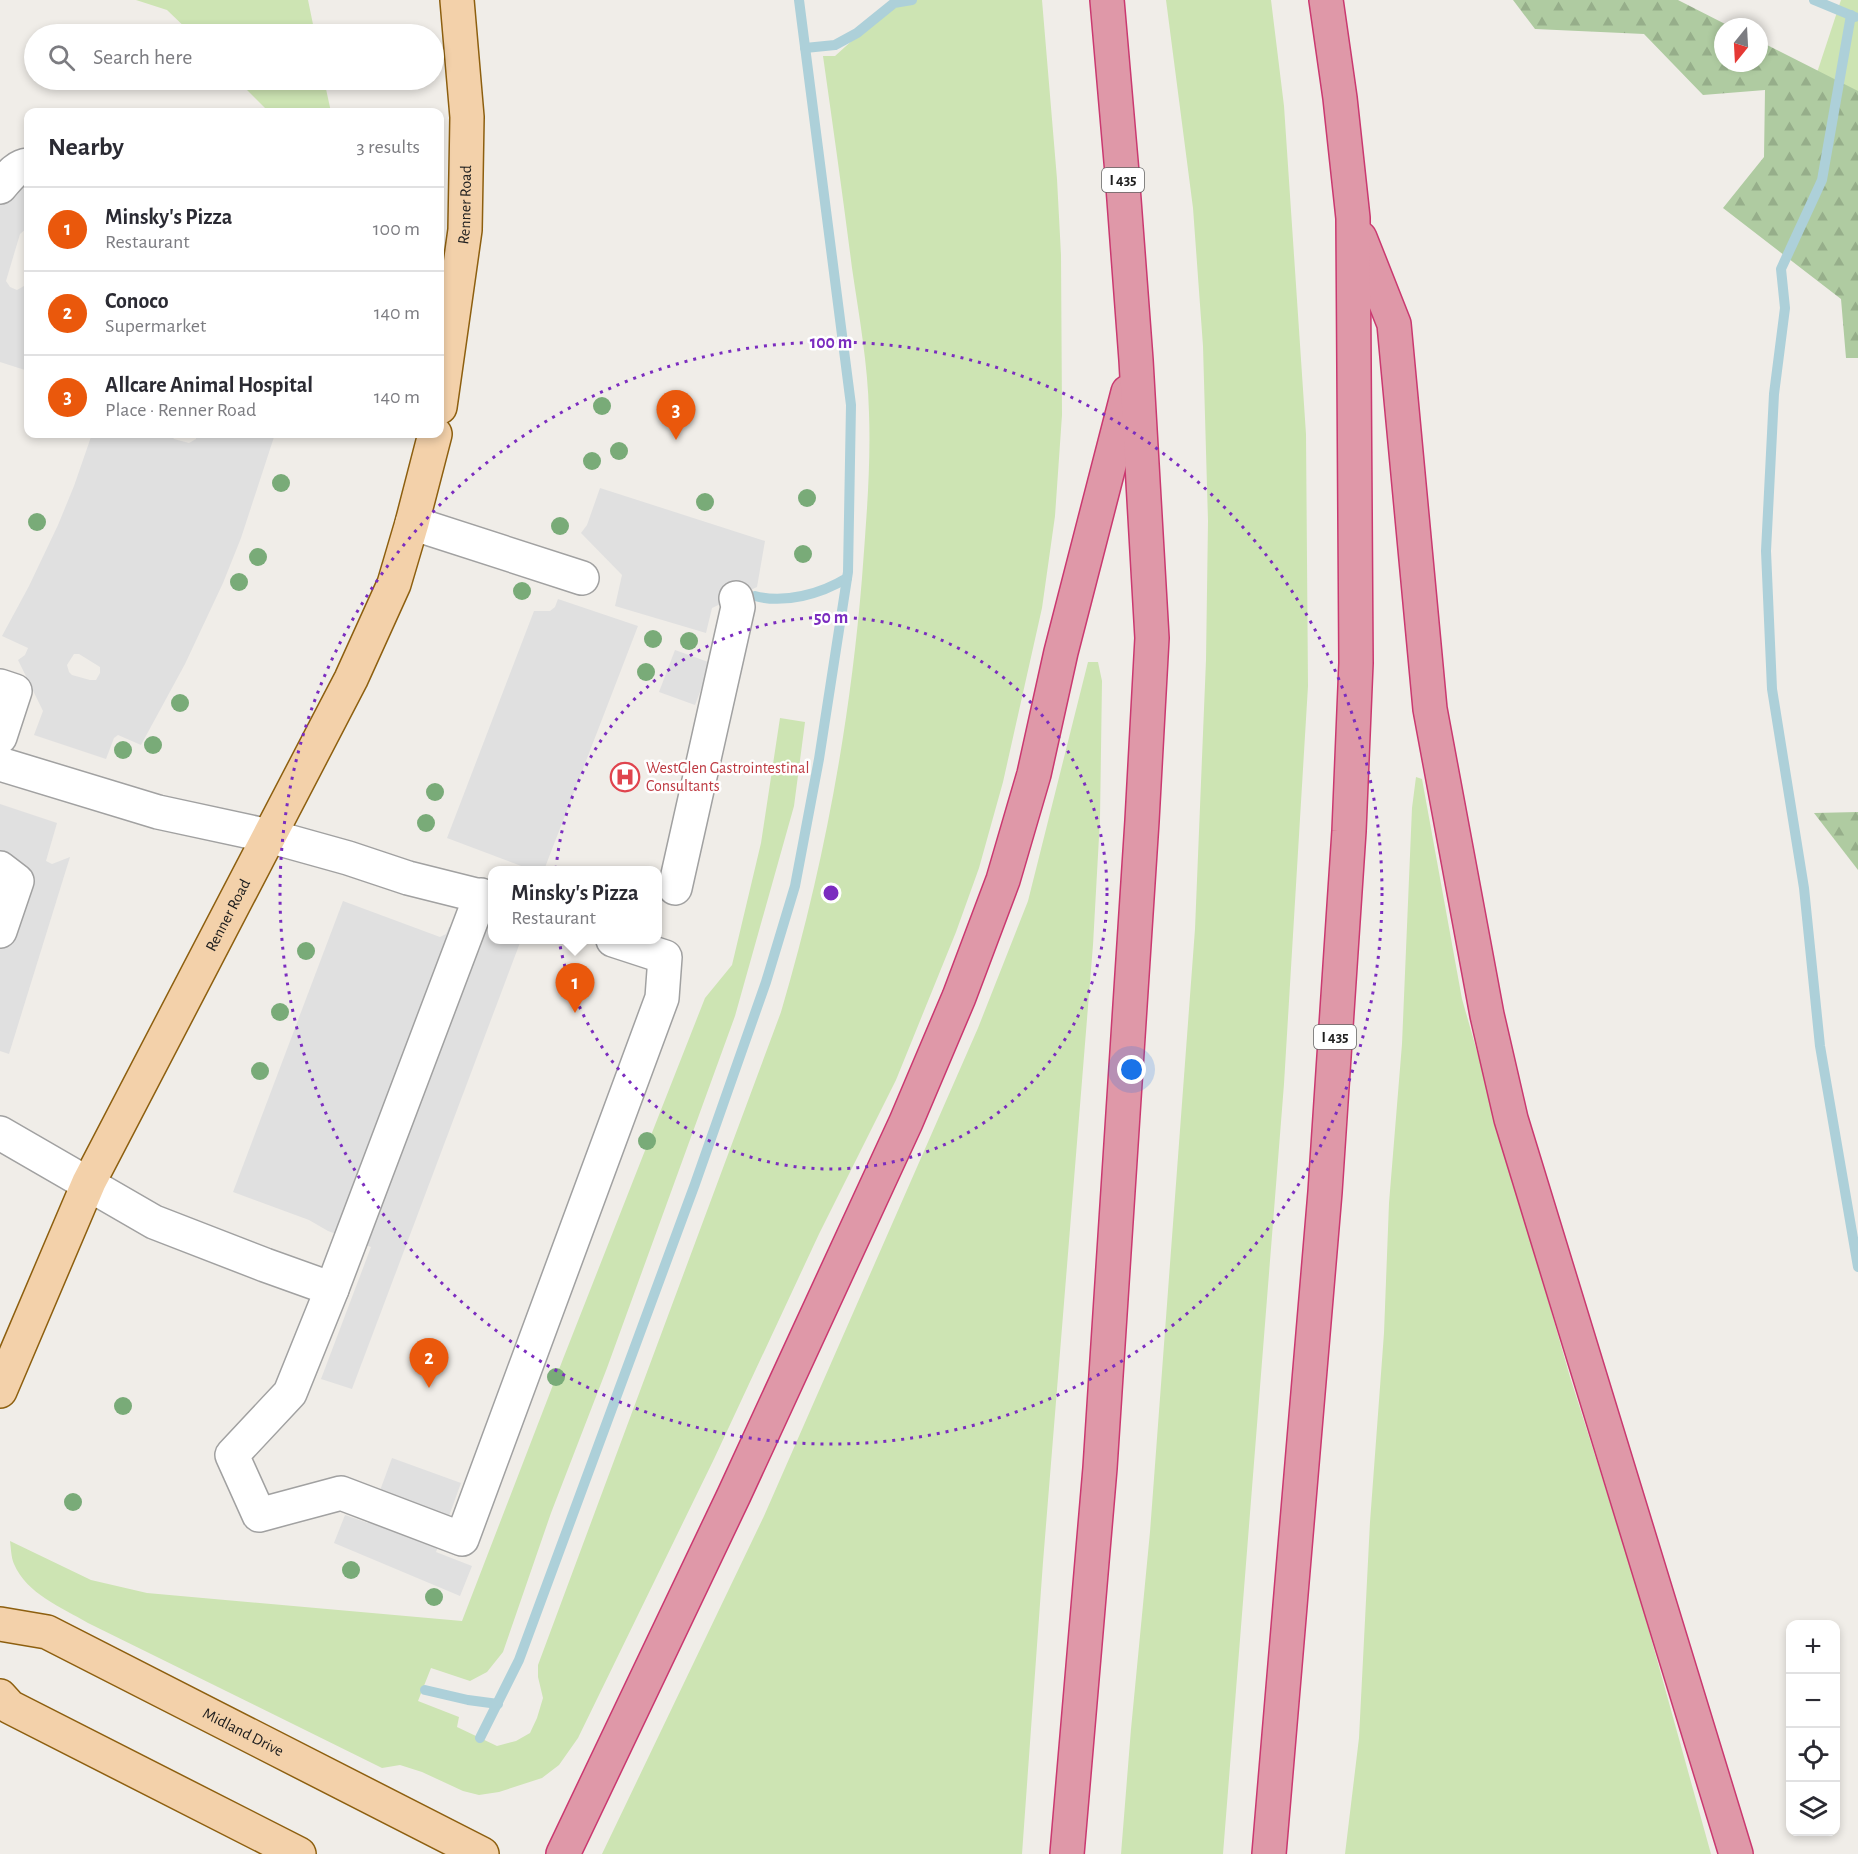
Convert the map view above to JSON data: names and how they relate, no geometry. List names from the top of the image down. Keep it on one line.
{"streets":{"highway":["I 435"],"main road":["Renner Road","Midland Drive"]},"places":{"hospital":["WestGlen Gastrointestinal Consultants"]},"north":"bottom","page":{"search":"Search here","heading":["Nearby","3 results"],"list":[{"mark":"1","name":"Minsky's Pizza","note":"Restaurant","value":"100 m"},{"mark":"2","name":"Conoco","note":"Supermarket","value":"140 m"},{"mark":"3","name":"Allcare Animal Hospital","note":"Place · Renner Road","value":"140 m"}],"pins":["3","1","2"],"popup":["Minsky's Pizza","Restaurant"],"map_buttons":["+","−"]},"rings":["100 m","50 m"]}
